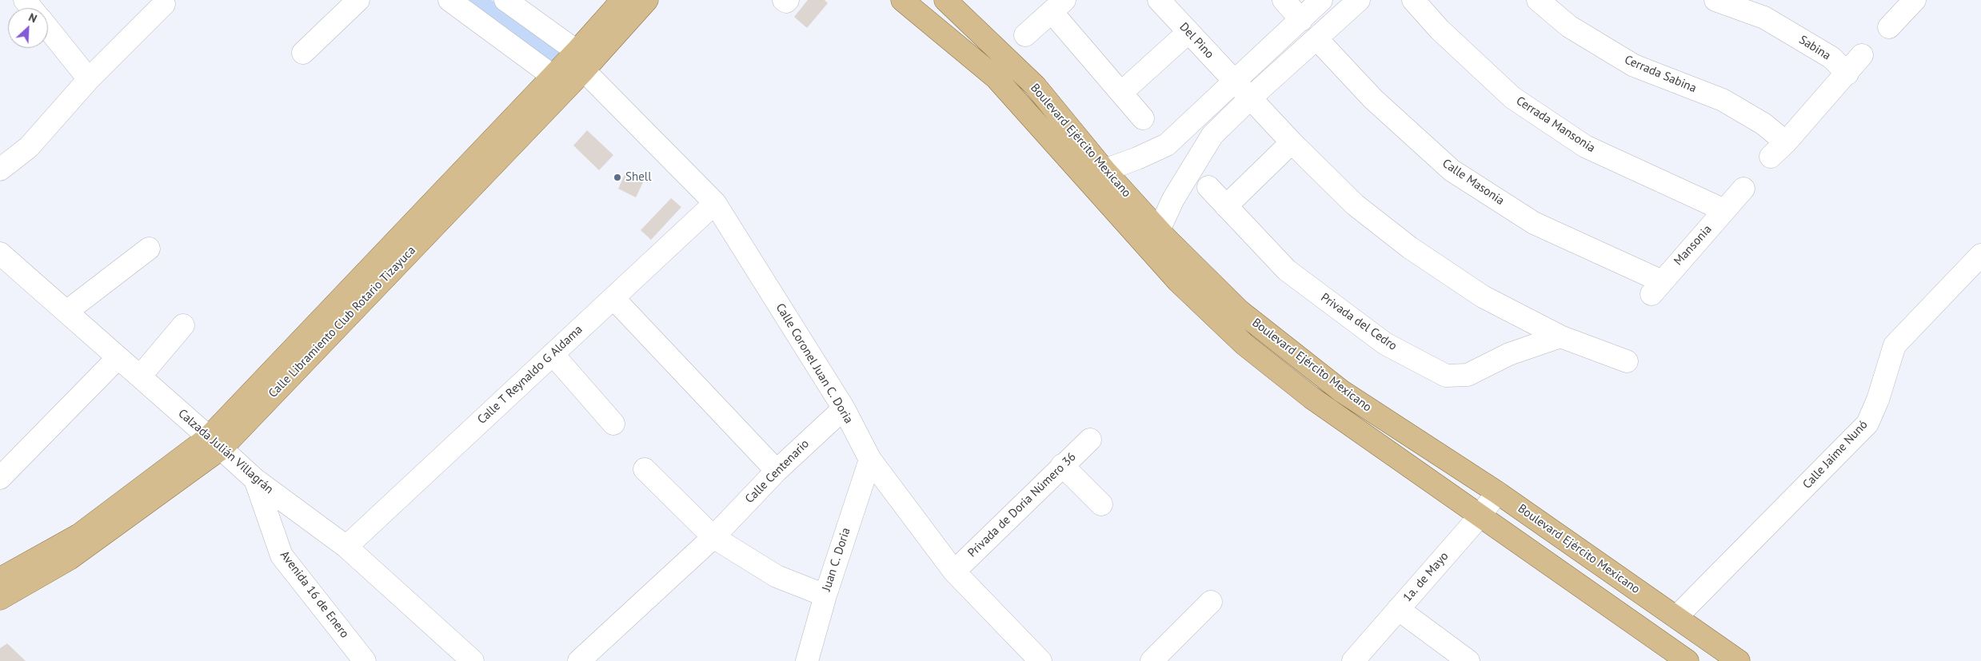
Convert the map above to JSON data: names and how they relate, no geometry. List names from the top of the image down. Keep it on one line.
{"streets":{"main road":["Boulevard Ejército Mexicano","Calle Libramiento Club Rotario Tizayuca"],"street":["Del Pino","Sabina","Cerrada Sabina","Cerrada Mansonia","Calle Masonia","Mansonia","Privada del Cedro","Calle Coronel Juan C. Doria","Calle T Reynaldo G Aldama","Calzada Julián Villagrán","Calle Jaime Nunó","Calle Centenario","Privada de Doria Número 36","Juan C. Doria","1a. de Mayo","Avenida 16 de Enero"]},"crossings":[["Sabina","Cerrada Sabina"],["Cerrada Mansonia","Mansonia"],["Boulevard Ejército Mexicano","Calle Jaime Nunó"],["Boulevard Ejército Mexicano","1a. de Mayo"],["Calle Masonia","Mansonia"],["Calle Libramiento Club Rotario Tizayuca","Calle Coronel Juan C. Doria"],["Calle Libramiento Club Rotario Tizayuca","Calzada Julián Villagrán"],["Calle Coronel Juan C. Doria","Calle T Reynaldo G Aldama"],["Calle Coronel Juan C. Doria","Calle Centenario"],["Calle Coronel Juan C. Doria","Privada de Doria Número 36"],["Calle Coronel Juan C. Doria","Juan C. Doria"],["Calle T Reynaldo G Aldama","Calzada Julián Villagrán"],["Calzada Julián Villagrán","Avenida 16 de Enero"]],"places":["Shell"],"north":"top right"}
